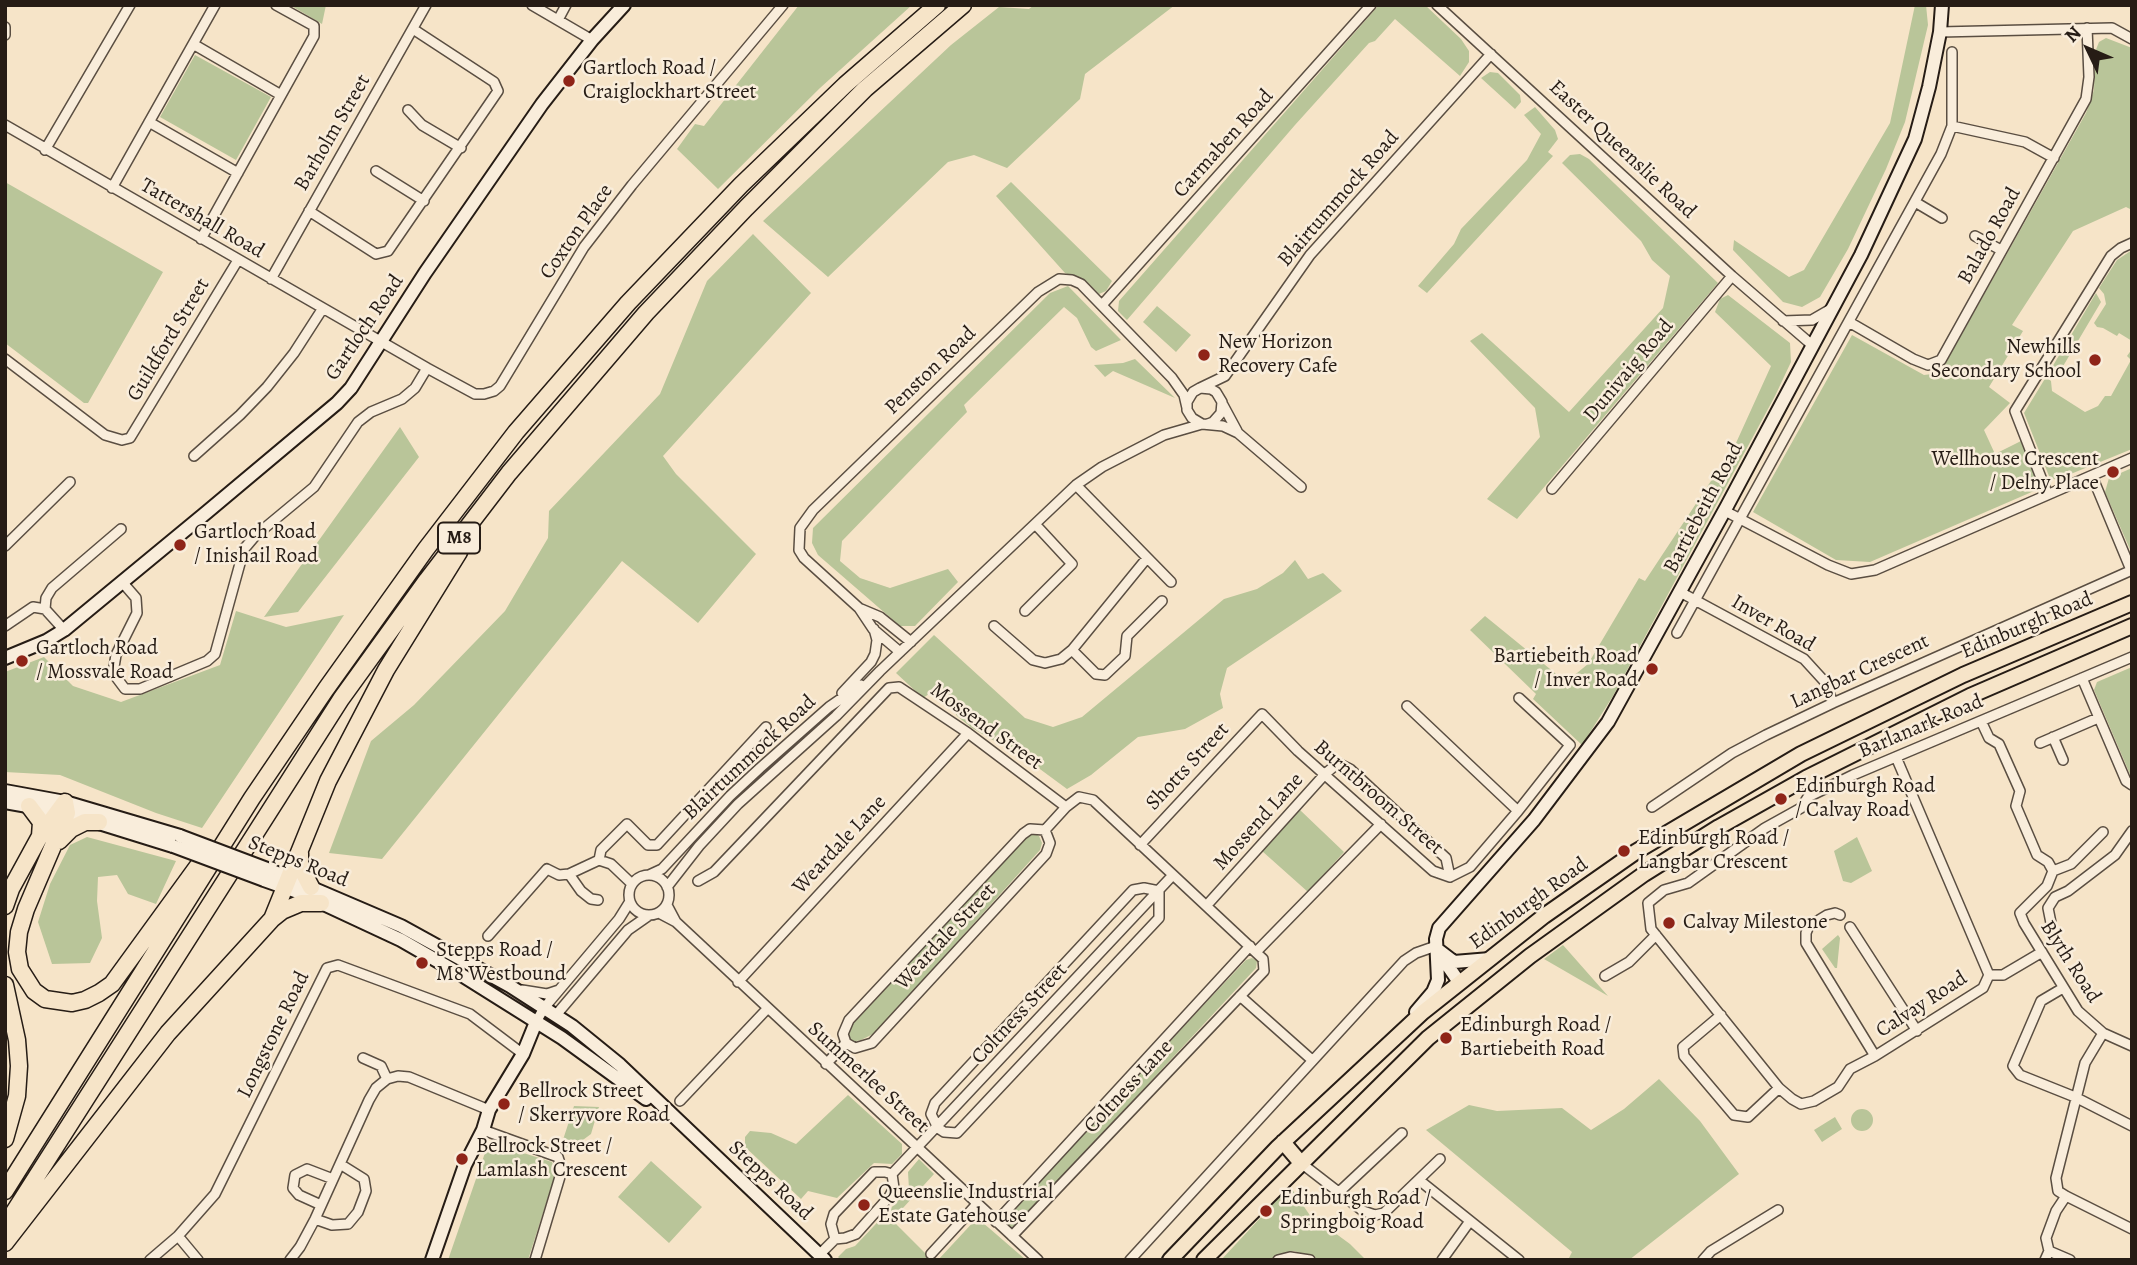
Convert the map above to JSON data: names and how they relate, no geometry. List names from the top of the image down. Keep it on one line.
{"streets":{"highway":["M8"],"main road":["Gartloch Road","Bartiebeith Road","Edinburgh Road","Stepps Road"],"street":["Barholm Street","Carmaben Road","Easter Queenslie Road","Blairtummock Road","Tattershall Road","Coxton Place","Balado Road","Guildford Street","Penston Road","Dunivaig Road","Inver Road","Langbar Crescent","Mossend Street","Barlanark Road","Shotts Street","Burntbroom Street","Mossend Lane","Weardale Lane","Weardale Street","Blyth Road","Calvay Road","Coltness Street","Longstone Road","Summerlee Street","Coltness Lane"]},"crossings":[["Barholm Street","Tattershall Road"],["Carmaben Road","Penston Road"],["Easter Queenslie Road","Blairtummock Road"],["Easter Queenslie Road","Dunivaig Road"],["Easter Queenslie Road","Bartiebeith Road"],["Blairtummock Road","Penston Road"],["Tattershall Road","Coxton Place"],["Tattershall Road","Gartloch Road"],["Tattershall Road","Guildford Street"],["Coxton Place","Gartloch Road"],["Balado Road","Bartiebeith Road"],["Bartiebeith Road","Inver Road"],["Inver Road","Langbar Crescent"],["Mossend Street","Weardale Lane"],["Mossend Street","Weardale Street"],["Barlanark Road","Calvay Road"],["Shotts Street","Burntbroom Street"],["Burntbroom Street","Mossend Lane"],["Burntbroom Street","Coltness Lane"],["Weardale Lane","Summerlee Street"],["Stepps Road","Coltness Street"],["Weardale Street","Summerlee Street"],["Coltness Street","Summerlee Street"],["Summerlee Street","Coltness Lane"]],"places":["Gartloch Road / Craiglockhart Street","New Horizon Recovery Cafe","Newhills Secondary School","Wellhouse Crescent / Delny Place","Gartloch Road / Inishail Road","Gartloch Road / Mossvale Road","Bartiebeith Road / Inver Road","Edinburgh Road / Calvay Road","Edinburgh Road / Langbar Crescent","Calvay Milestone","Stepps Road / M8 Westbound","Edinburgh Road / Bartiebeith Road","Bellrock Street / Skerryvore Road","Bellrock Street / Lamlash Crescent","Queenslie Industrial Estate Gatehouse","Edinburgh Road / Springboig Road"],"north":"top left"}
